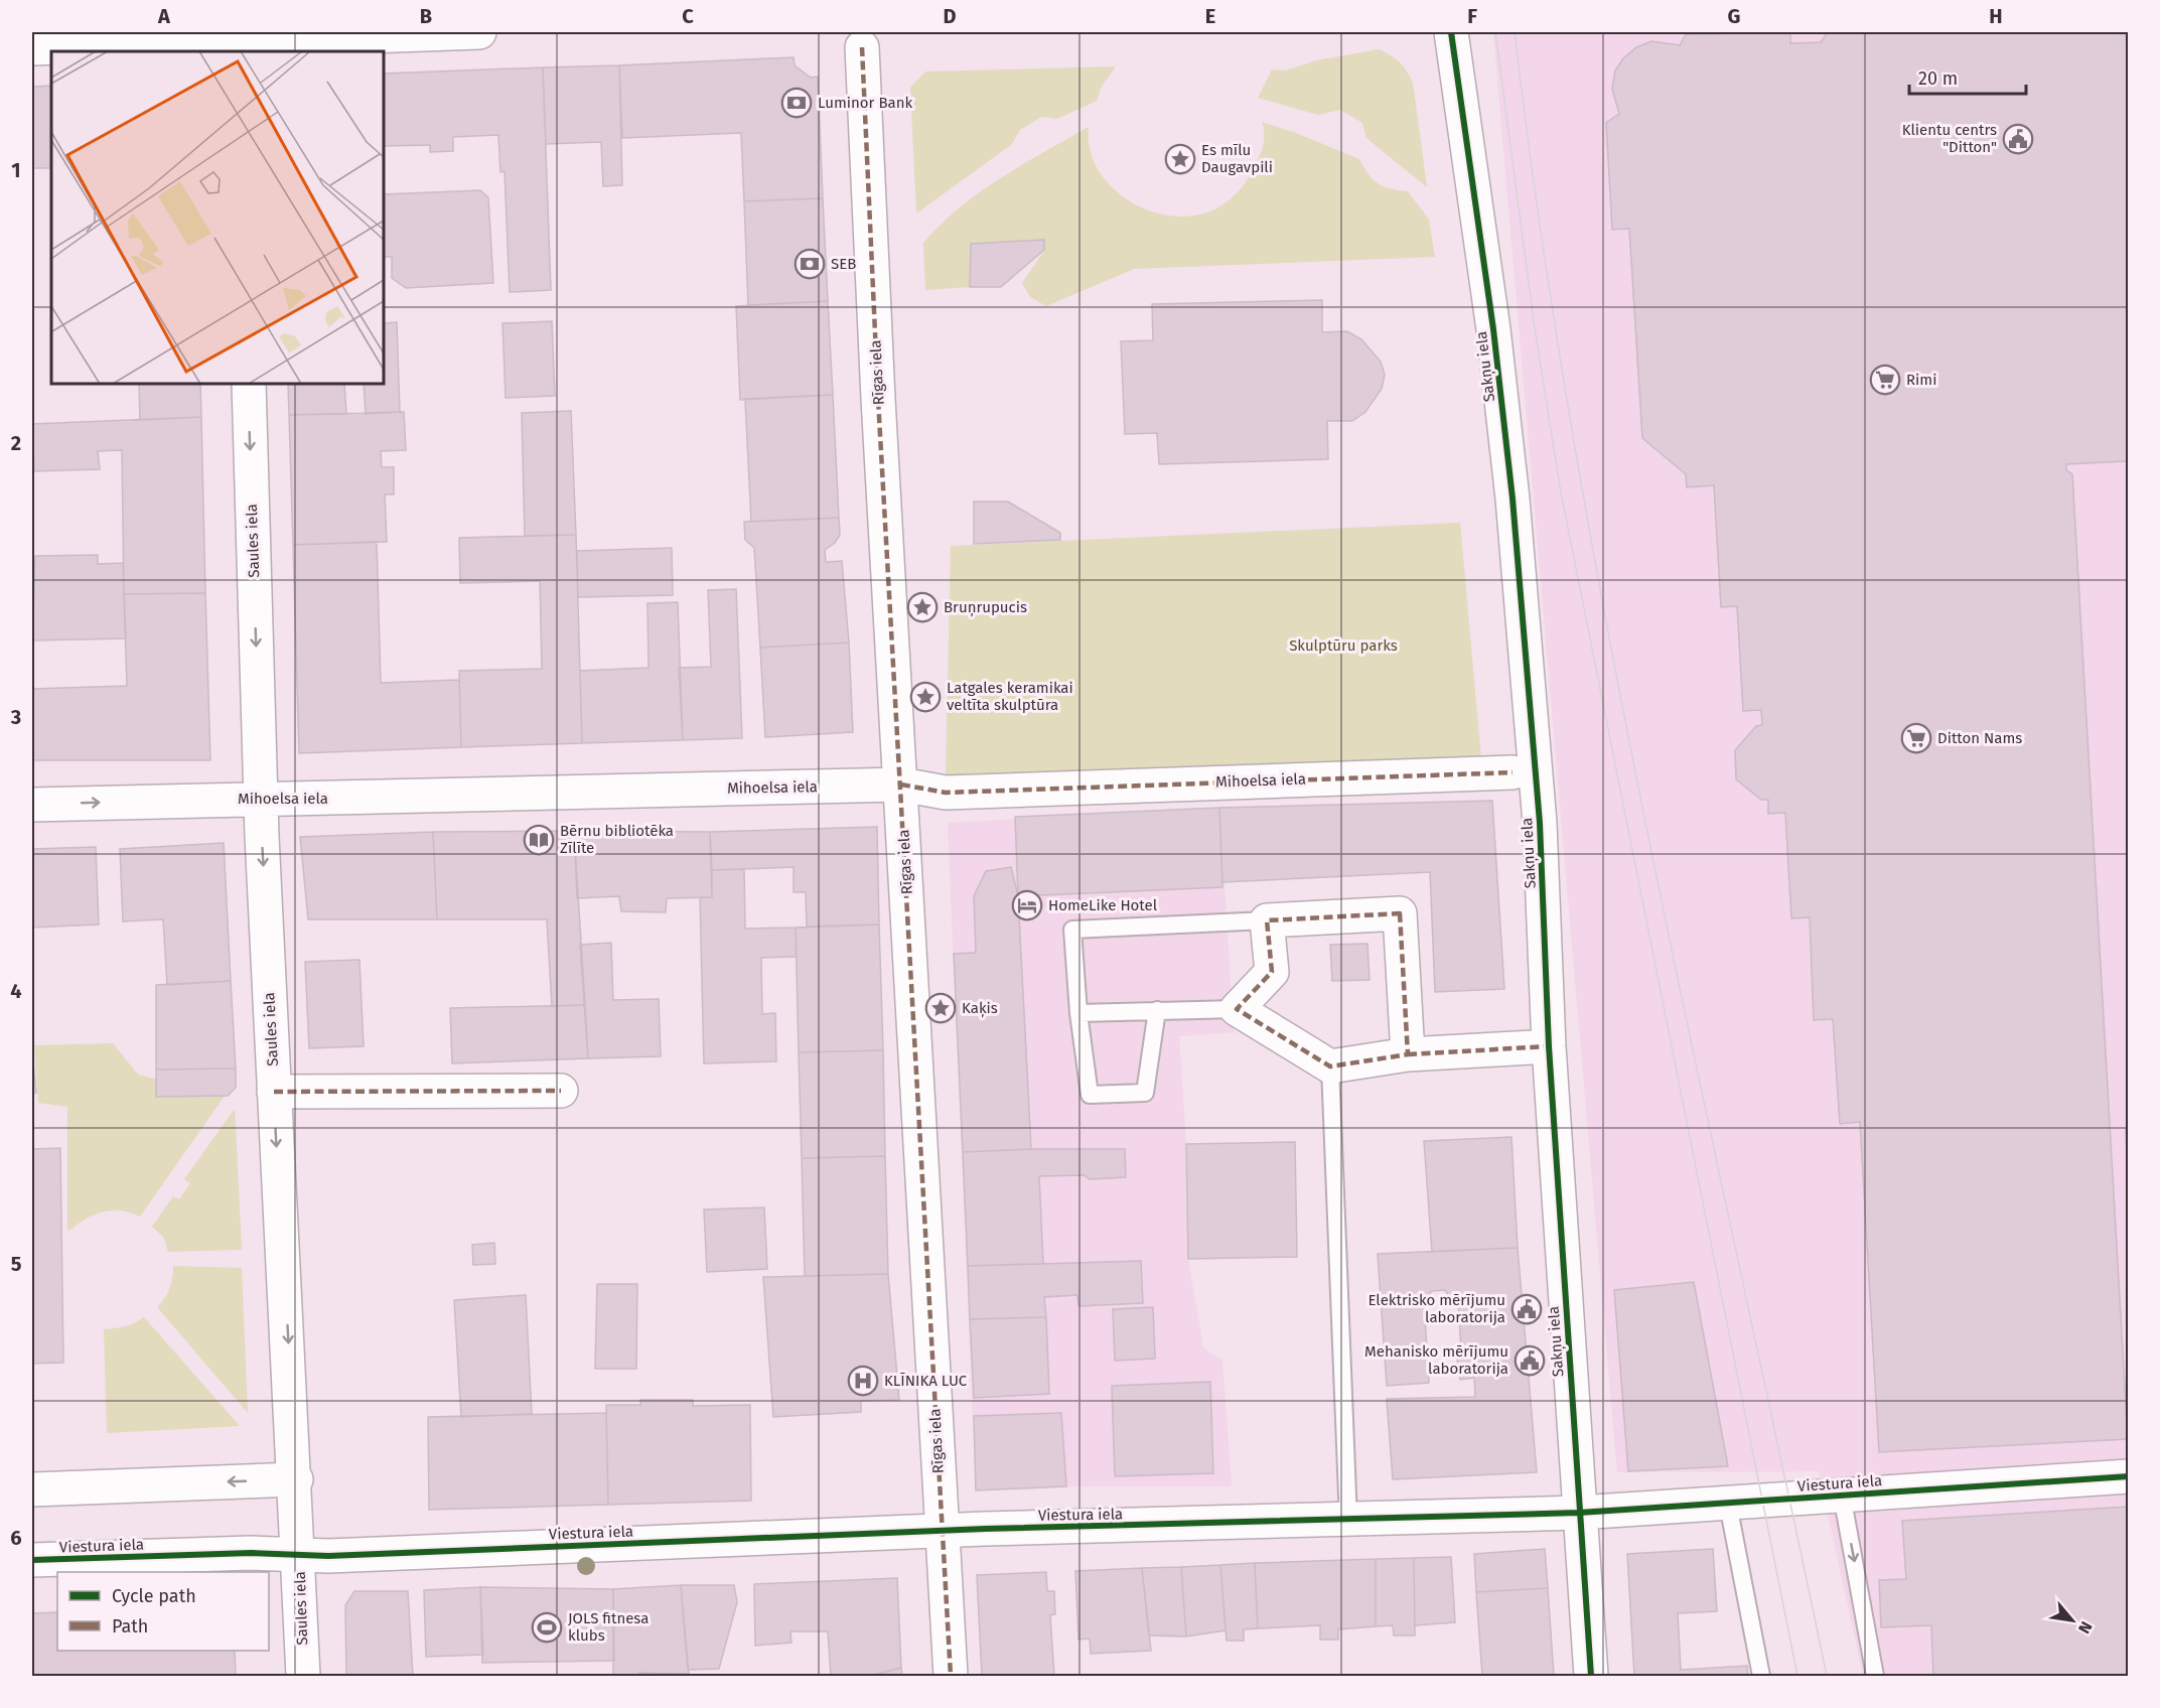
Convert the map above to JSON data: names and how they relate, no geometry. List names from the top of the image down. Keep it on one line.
{"streets":{"street":["Sakņu iela","Rīgas iela","Saules iela","Mihoelsa iela","Viestura iela"]},"crossings":[["Sakņu iela","Viestura iela"],["Rīgas iela","Mihoelsa iela"],["Rīgas iela","Viestura iela"],["Saules iela","Mihoelsa iela"],["Saules iela","Viestura iela"]],"one_way":["Saules iela"],"parks":["Skulptūru parks"],"places":{"bank":["Luminor Bank","SEB"],"public building":["Klientu centrs \"Ditton\"","Elektrisko mērījumu laboratorija","Mehanisko mērījumu laboratorija"],"place":["Es mīlu Daugavpili","Bruņrupucis","Latgales keramikai veltīta skulptūra","Kaķis"],"supermarket":["Rimi","Ditton Nams"],"library":["Bērnu bibliotēka Zīlīte"],"hotel":["HomeLike Hotel"],"hospital":["KLĪNIKA LUC"],"sports":["JOLS fitnesa klubs"]},"legend":["Cycle path","Path"],"scale_bar":"20 m","north":"bottom right","grid":{"columns":["A","B","C","D","E","F","G","H"],"rows":["1","2","3","4","5","6"]}}
